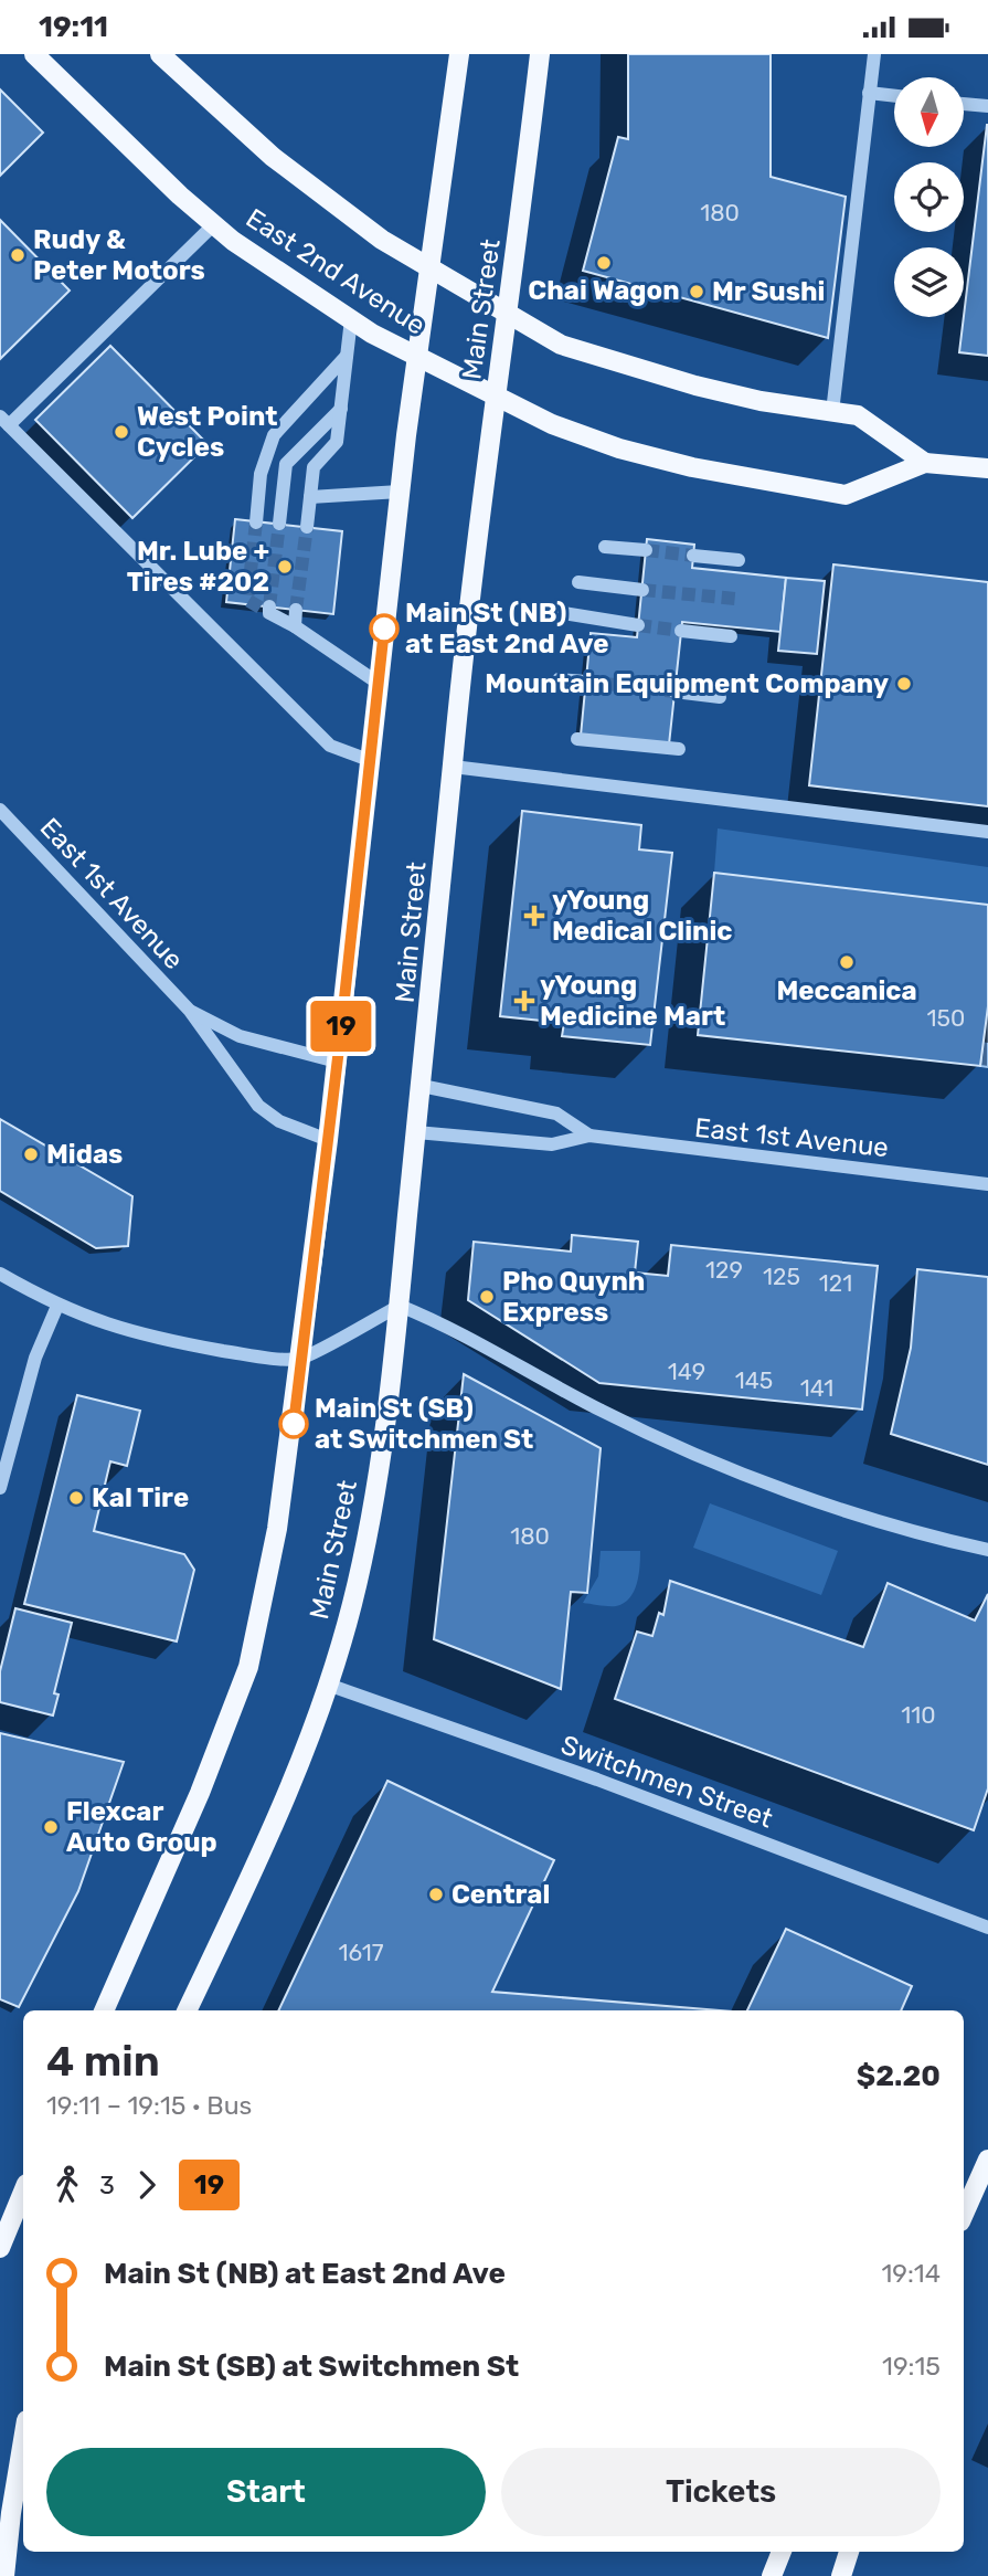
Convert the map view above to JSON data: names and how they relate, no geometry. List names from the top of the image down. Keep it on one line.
{"streets":{"main road":["East 2nd Avenue","Main Street"],"street":["East 1st Avenue","Switchmen Street"]},"crossings":[["East 2nd Avenue","Main Street"],["Main Street","East 1st Avenue"],["Main Street","Switchmen Street"]],"places":{"other":["Rudy & Peter Motors","Chai Wagon","Mr Sushi","West Point Cycles","Mr. Lube + Tires #202","Main St (NB) at East 2nd Ave","Mountain Equipment Company","Meccanica","Midas","Pho Quynh Express","Main St (SB) at Switchmen St","Kal Tire","Flexcar Auto Group","Central"],"health":["yYoung Medical Clinic","yYoung Medicine Mart"]},"lines":["bus line 19"],"house_numbers":["180","150","129","125","121","149","145","141","180","110","1617"],"north":"bottom","page":{"status":"19:11","on_map":"19","heading":["4 min","19:11 – 19:15 · Bus","$2.20"],"legs":["3","19"],"list":[{"name":"Main St (NB) at East 2nd Ave","value":"19:14"},{"name":"Main St (SB) at Switchmen St","value":"19:15"}],"buttons":["Start","Tickets"]}}
